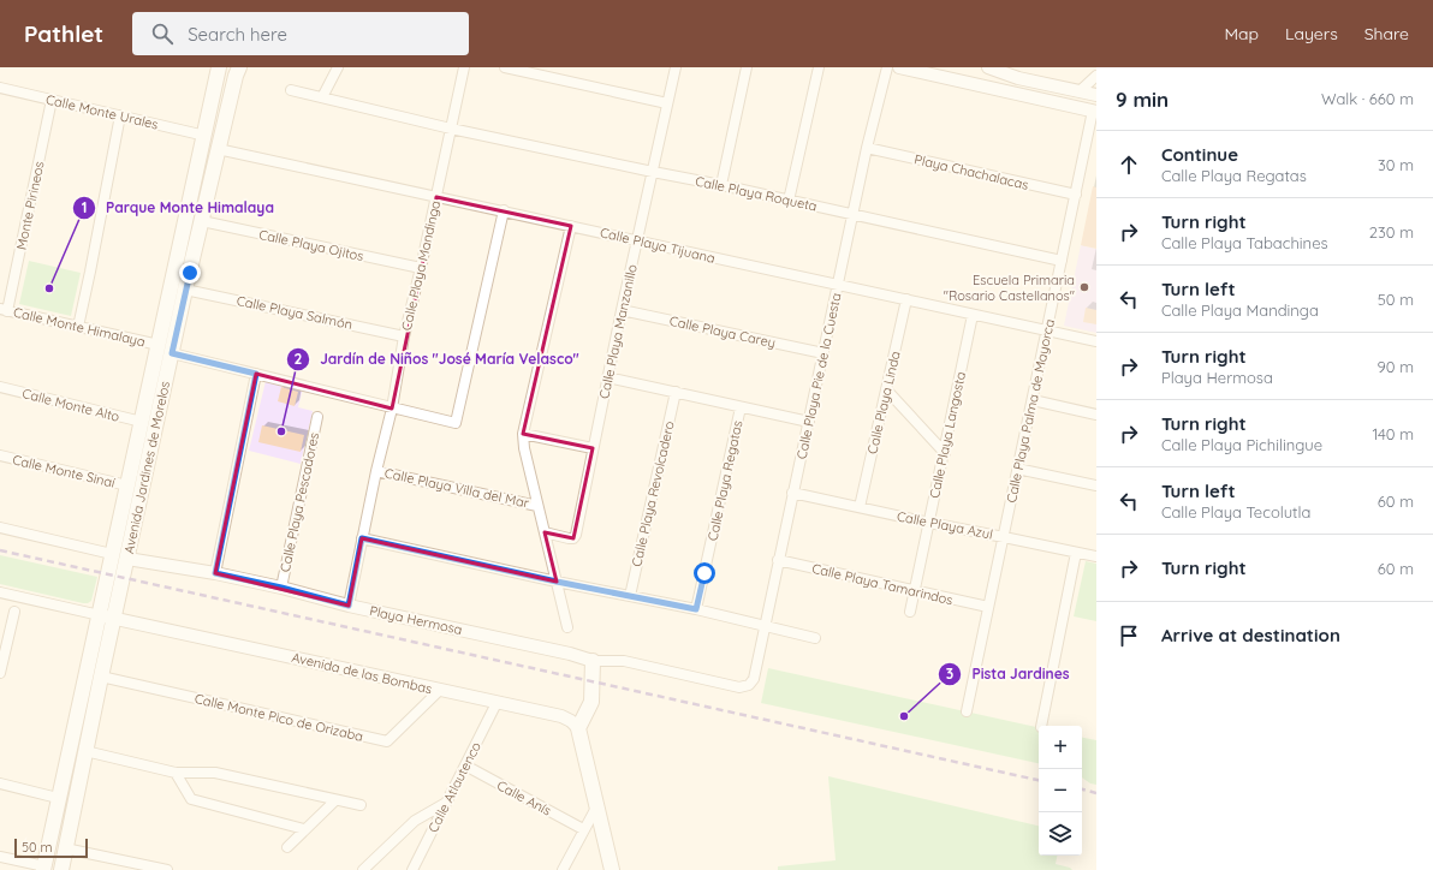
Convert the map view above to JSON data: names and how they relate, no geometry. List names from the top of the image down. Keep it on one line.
{"streets":{"main road":["Avenida Jardines de Morelos"],"street":["Calle Monte Urales","Playa Chachalacas","Calle Playa Roqueta","Monte Pirineos","Calle Playa Ojitos","Calle Playa Tijuana","Calle Playa Mandinga","Calle Playa Salmón","Calle Monte Himalaya","Calle Playa Manzanillo","Calle Playa Carey","Calle Playa Pie de la Cuesta","Calle Playa Linda","Calle Monte Alto","Calle Playa Palma de Mayorca","Calle Playa Langosta","Calle Monte Sinaí","Calle Playa Regatas","Calle Playa Villa del Mar","Calle Playa Revolcadero","Calle Playa Pescadores","Calle Playa Azul","Calle Playa Tamarindos","Playa Hermosa","Avenida de las Bombas","Calle Monte Pico de Orizaba","Calle Atlautenco","Calle Anís"]},"crossings":[["Calle Monte Urales","Monte Pirineos"],["Calle Monte Urales","Avenida Jardines de Morelos"],["Playa Chachalacas","Calle Playa Pie de la Cuesta"],["Playa Chachalacas","Calle Playa Palma de Mayorca"],["Calle Playa Roqueta","Calle Playa Mandinga"],["Calle Playa Roqueta","Calle Playa Manzanillo"],["Calle Playa Roqueta","Calle Playa Pie de la Cuesta"],["Calle Playa Roqueta","Calle Playa Palma de Mayorca"],["Monte Pirineos","Calle Monte Himalaya"],["Calle Playa Ojitos","Calle Playa Mandinga"],["Calle Playa Ojitos","Avenida Jardines de Morelos"],["Calle Playa Tijuana","Calle Playa Mandinga"],["Calle Playa Tijuana","Calle Playa Manzanillo"],["Calle Playa Tijuana","Calle Playa Pie de la Cuesta"],["Calle Playa Tijuana","Calle Playa Linda"],["Calle Playa Tijuana","Calle Playa Palma de Mayorca"],["Calle Playa Tijuana","Calle Playa Langosta"],["Calle Playa Tijuana","Avenida Jardines de Morelos"],["Calle Playa Mandinga","Calle Playa Salmón"],["Calle Playa Mandinga","Calle Playa Villa del Mar"],["Calle Playa Mandinga","Playa Hermosa"],["Calle Playa Salmón","Avenida Jardines de Morelos"],["Calle Monte Himalaya","Avenida Jardines de Morelos"],["Calle Playa Manzanillo","Calle Playa Carey"],["Calle Playa Carey","Calle Playa Pie de la Cuesta"],["Calle Playa Pie de la Cuesta","Calle Playa Azul"],["Calle Playa Pie de la Cuesta","Calle Playa Tamarindos"],["Calle Playa Pie de la Cuesta","Playa Hermosa"],["Calle Playa Linda","Calle Playa Azul"],["Calle Monte Alto","Avenida Jardines de Morelos"],["Calle Playa Palma de Mayorca","Calle Playa Azul"],["Calle Playa Palma de Mayorca","Calle Playa Tamarindos"],["Calle Playa Langosta","Calle Playa Azul"],["Calle Playa Langosta","Calle Playa Tamarindos"],["Avenida Jardines de Morelos","Calle Monte Sinaí"],["Avenida Jardines de Morelos","Playa Hermosa"],["Avenida Jardines de Morelos","Avenida de las Bombas"],["Avenida Jardines de Morelos","Calle Monte Pico de Orizaba"],["Calle Playa Pescadores","Playa Hermosa"],["Avenida de las Bombas","Calle Monte Pico de Orizaba"],["Avenida de las Bombas","Calle Atlautenco"],["Calle Atlautenco","Calle Anís"]],"places":["Escuela Primaria \"Rosario Castellanos\"","Parque Monte Himalaya","Jardín de Niños \"José María Velasco\"","Pista Jardines"],"scale_bar":"50 m","page":{"header":"Pathlet","search":"Search here","nav":["Map","Layers","Share"],"heading":["9 min","Walk · 660 m"],"list":[["Continue","Calle Playa Regatas","30 m"],["Turn right","Calle Playa Tabachines","230 m"],["Turn left","Calle Playa Mandinga","50 m"],["Turn right","Playa Hermosa","90 m"],["Turn right","Calle Playa Pichilingue","140 m"],["Turn left","Calle Playa Tecolutla","60 m"],["Turn right","60 m"],"Arrive at destination"],"map_buttons":["+","−"],"scale":"50 m"}}
